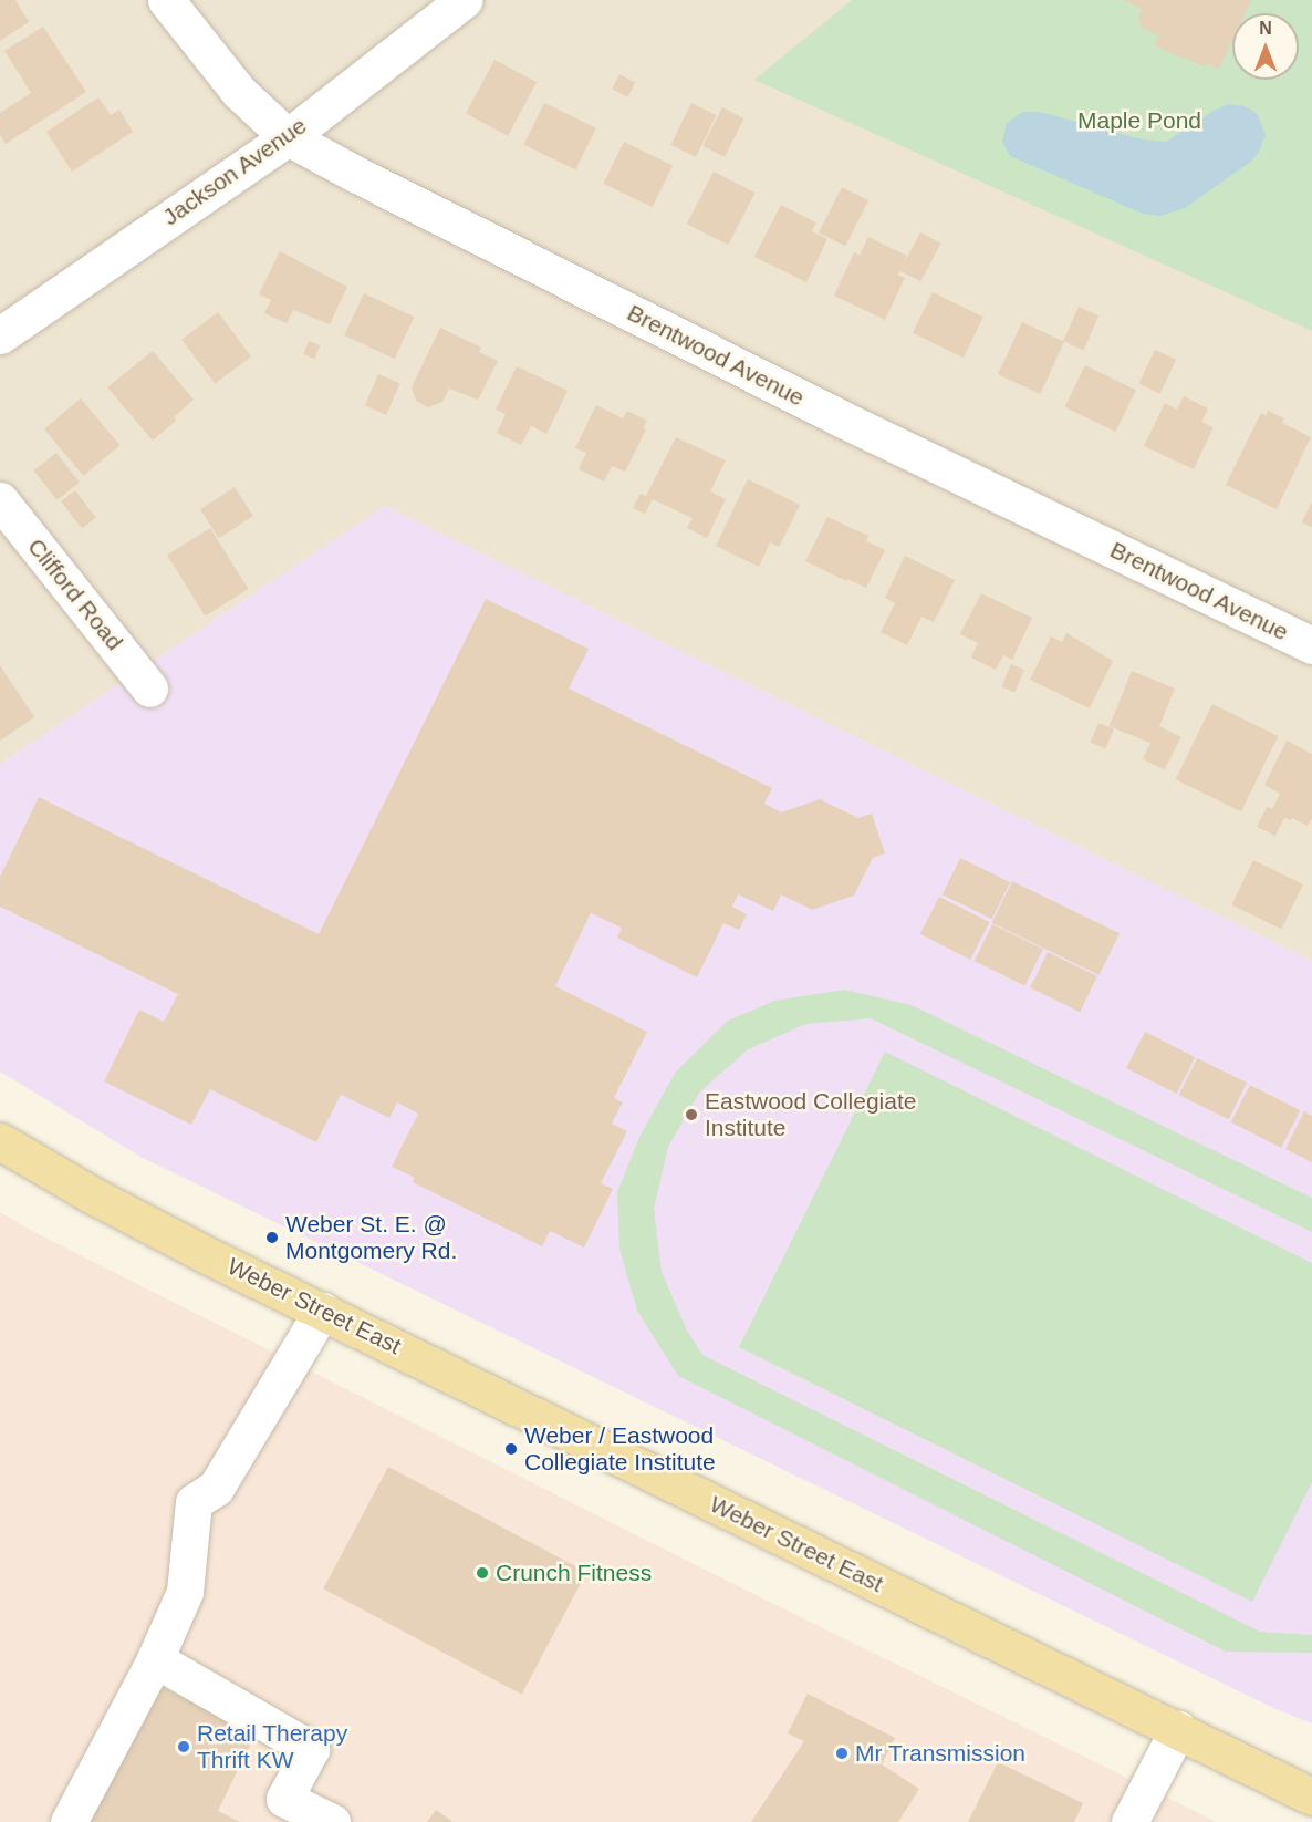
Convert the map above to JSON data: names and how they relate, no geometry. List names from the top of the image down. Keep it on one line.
{"streets":{"main road":["Weber Street East"],"street":["Jackson Avenue","Brentwood Avenue","Clifford Road"]},"crossings":[["Jackson Avenue","Brentwood Avenue"]],"parks":["Maple Pond"],"places":["Eastwood Collegiate Institute","Weber St. E. @ Montgomery Rd.","Weber / Eastwood Collegiate Institute","Crunch Fitness","Retail Therapy Thrift KW","Mr Transmission"],"north":"top"}
